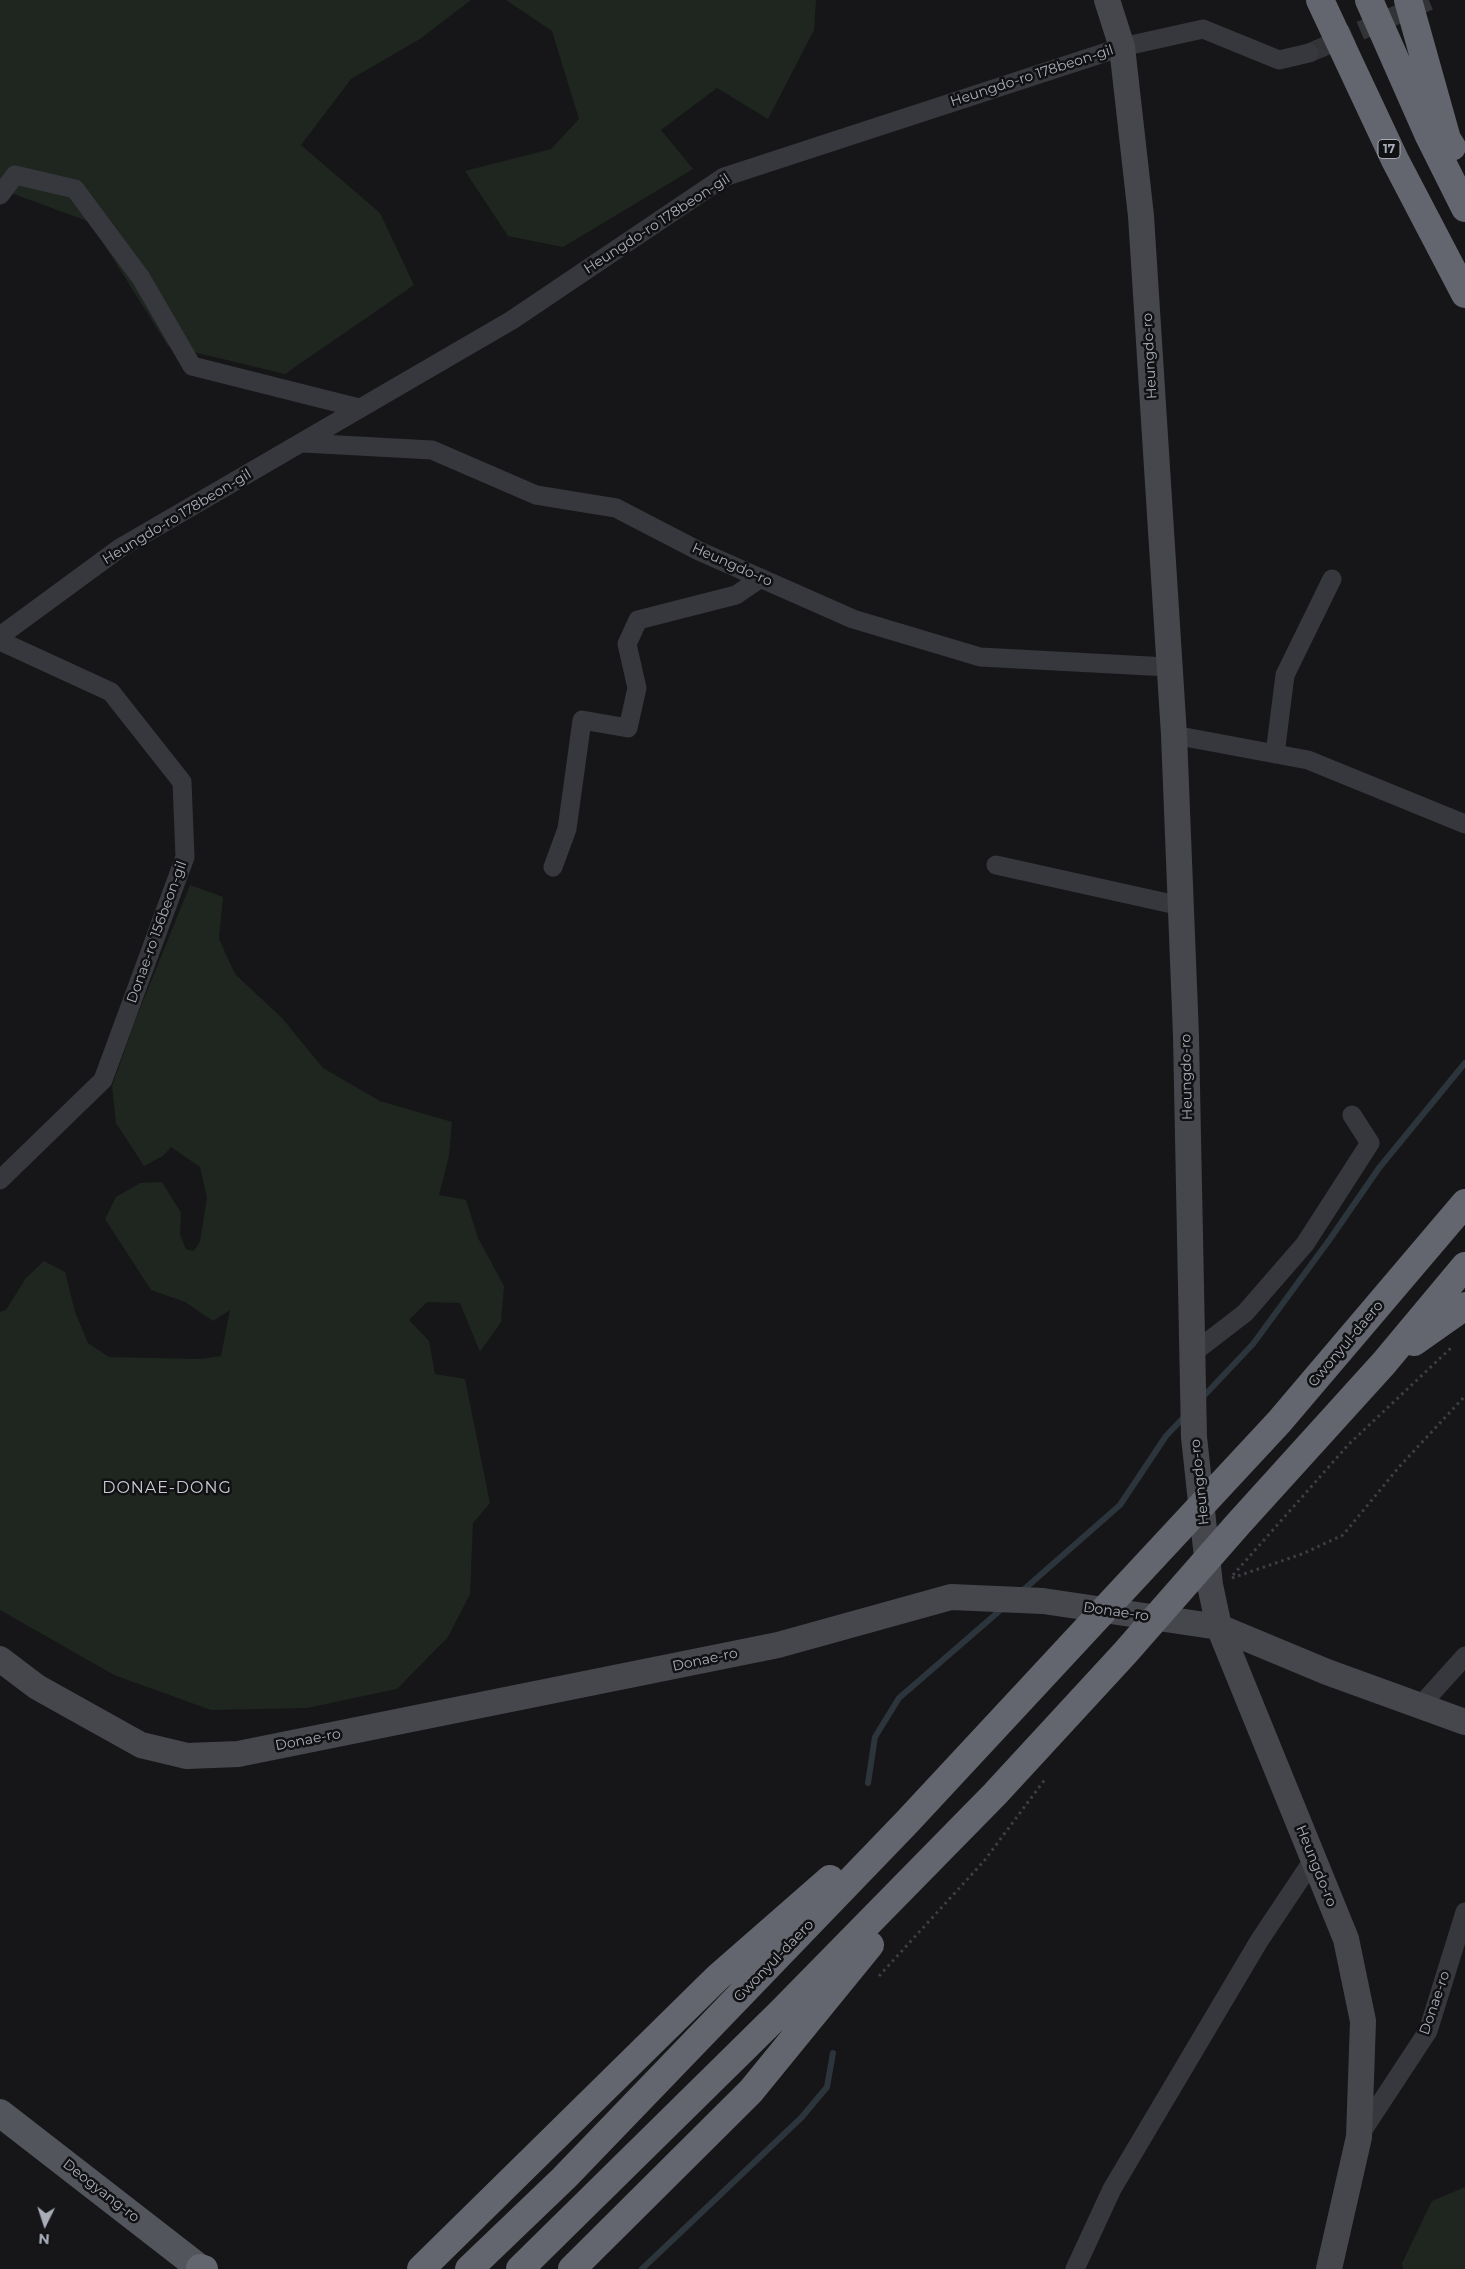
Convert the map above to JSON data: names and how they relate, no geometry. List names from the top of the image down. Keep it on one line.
{"streets":{"highway":["17","Gwonyul-daero"],"main road":["Deogyang-ro"],"street":["Heungdo-ro 178beon-gil","Heungdo-ro","Donae-ro 156beon-gil","Donae-ro"]},"crossings":[["Heungdo-ro 178beon-gil","Heungdo-ro"],["Heungdo-ro","Donae-ro"]],"districts":["DONAE-DONG"],"north":"bottom"}
